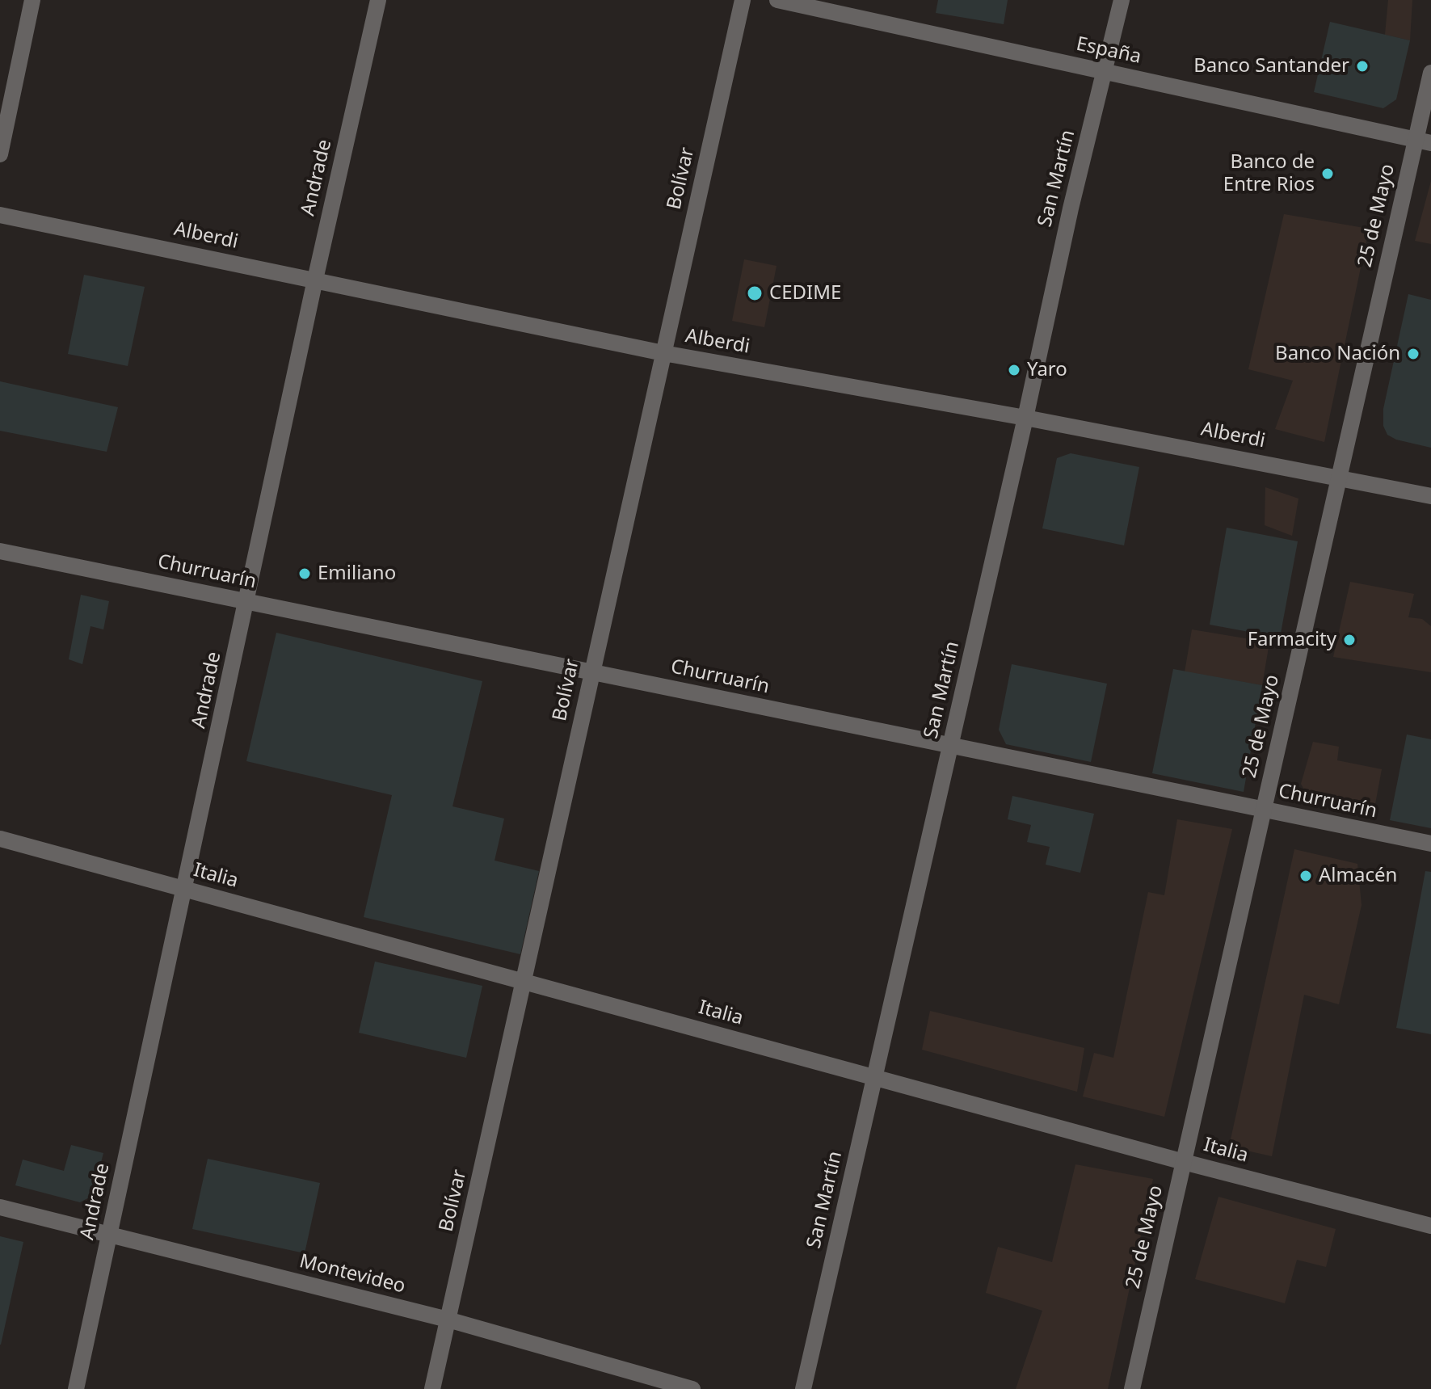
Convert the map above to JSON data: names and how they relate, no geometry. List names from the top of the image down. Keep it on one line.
{"streets":{"street":["España","Andrade","Bolívar","San Martín","25 de Mayo","Alberdi","Churruarín","Italia","Montevideo"]},"crossings":[["España","San Martín"],["España","25 de Mayo"],["Andrade","Alberdi"],["Andrade","Churruarín"],["Andrade","Italia"],["Andrade","Montevideo"],["Bolívar","Alberdi"],["Bolívar","Churruarín"],["Bolívar","Italia"],["Bolívar","Montevideo"],["San Martín","Alberdi"],["San Martín","Churruarín"],["San Martín","Italia"],["25 de Mayo","Alberdi"],["25 de Mayo","Churruarín"],["25 de Mayo","Italia"]],"places":["Banco Santander","Banco de Entre Rios","CEDIME","Banco Nación","Yaro","Emiliano","Farmacity","Almacén"]}
